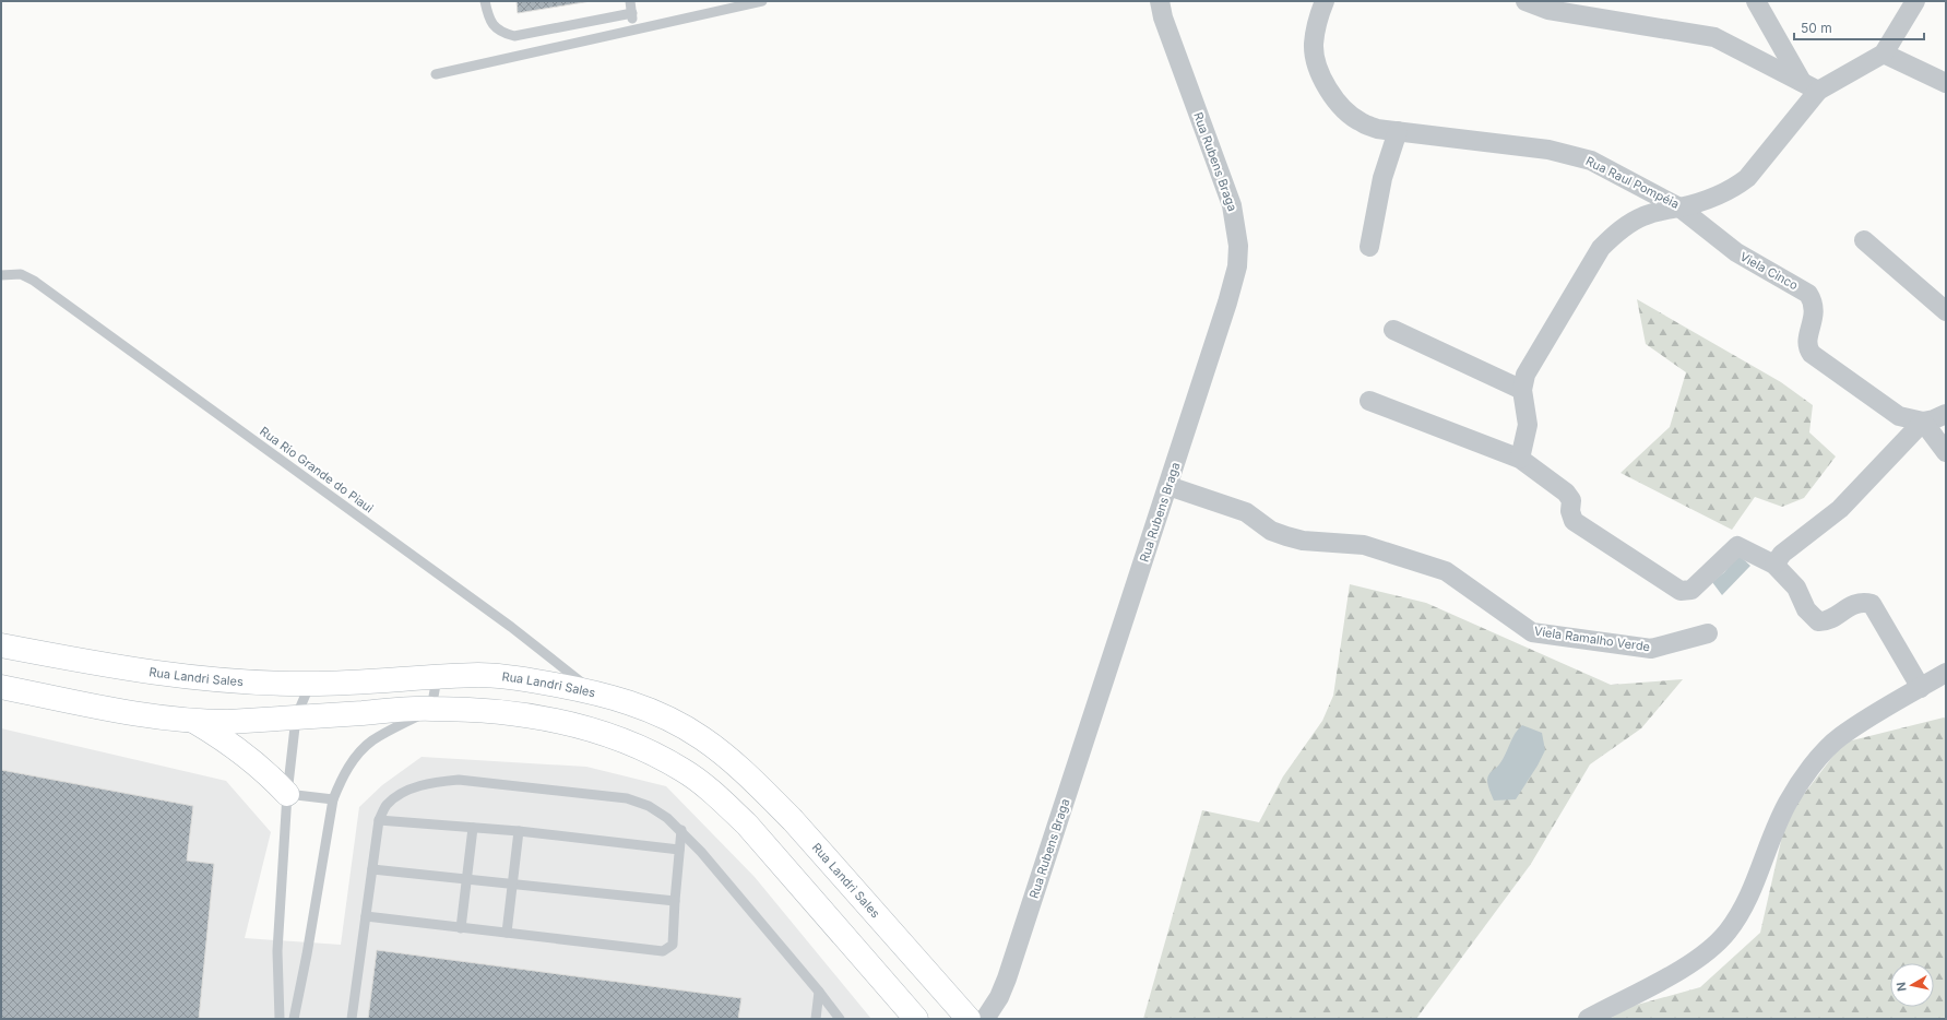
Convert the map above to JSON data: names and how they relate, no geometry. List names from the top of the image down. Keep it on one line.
{"streets":{"street":["Rua Rubens Braga","Rua Raul Pompéia","Viela Cinco","Viela Ramalho Verde","Rua Landri Sales"],"lane":["Rua Rio Grande do Piaui"]},"crossings":[["Rua Rubens Braga","Viela Ramalho Verde"],["Rua Raul Pompéia","Viela Cinco"],["Rua Rio Grande do Piaui","Rua Landri Sales"]],"scale_bar":"50 m","north":"left"}
